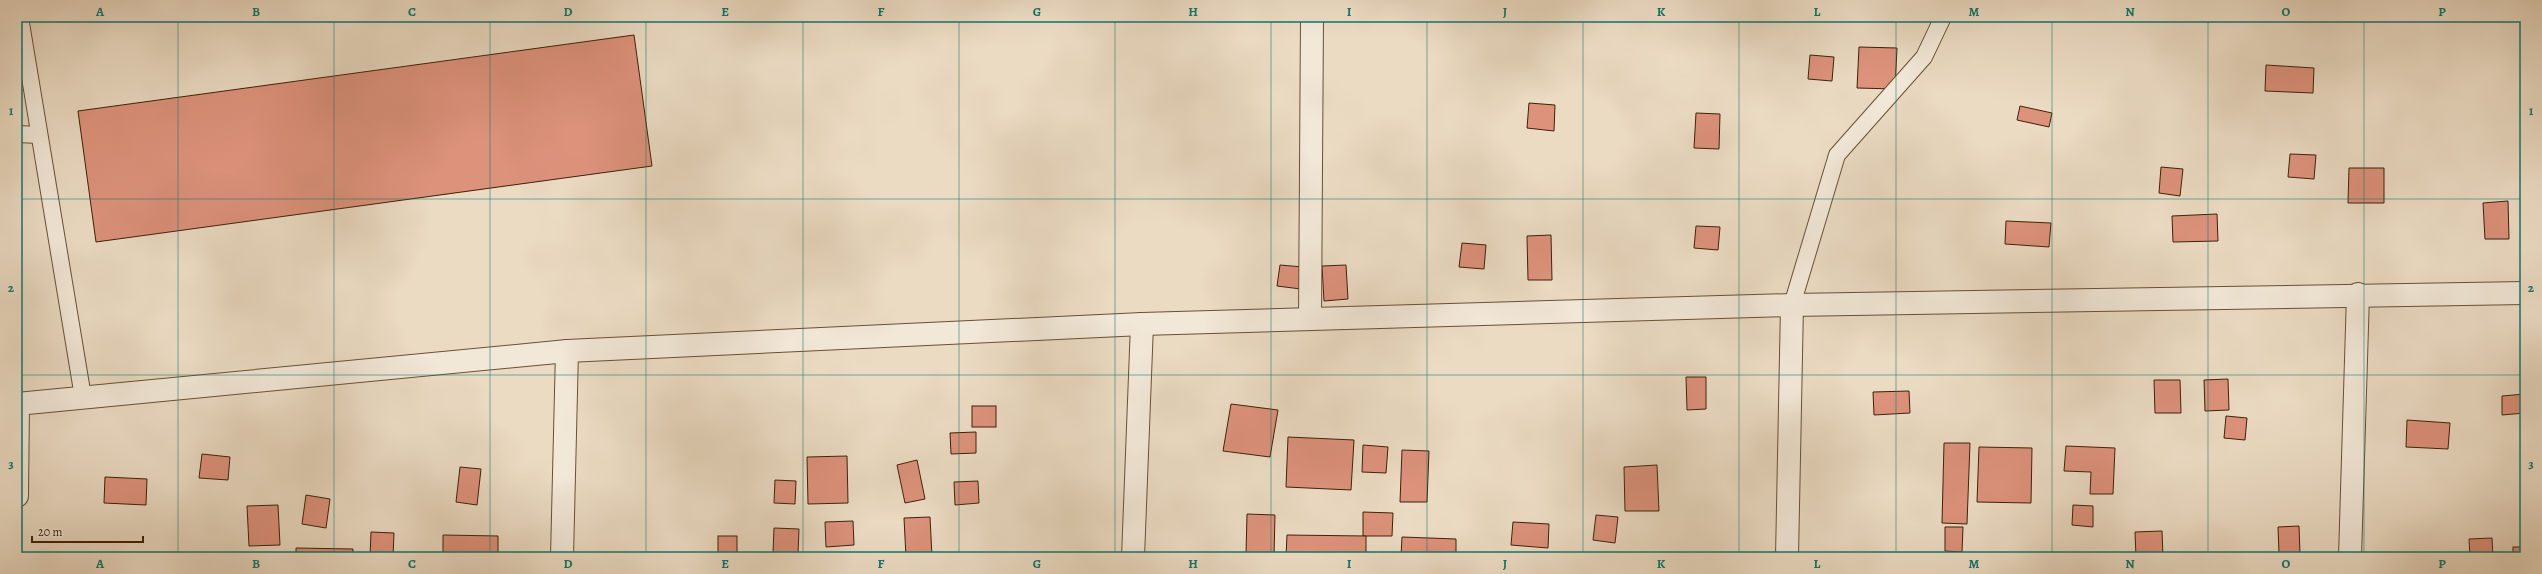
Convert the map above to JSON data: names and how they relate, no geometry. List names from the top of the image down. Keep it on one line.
{"scale_bar":"20 m","grid":{"columns":["A","B","C","D","E","F","G","H","I","J","K","L","M","N","O","P"],"rows":["1","2","3"]}}
